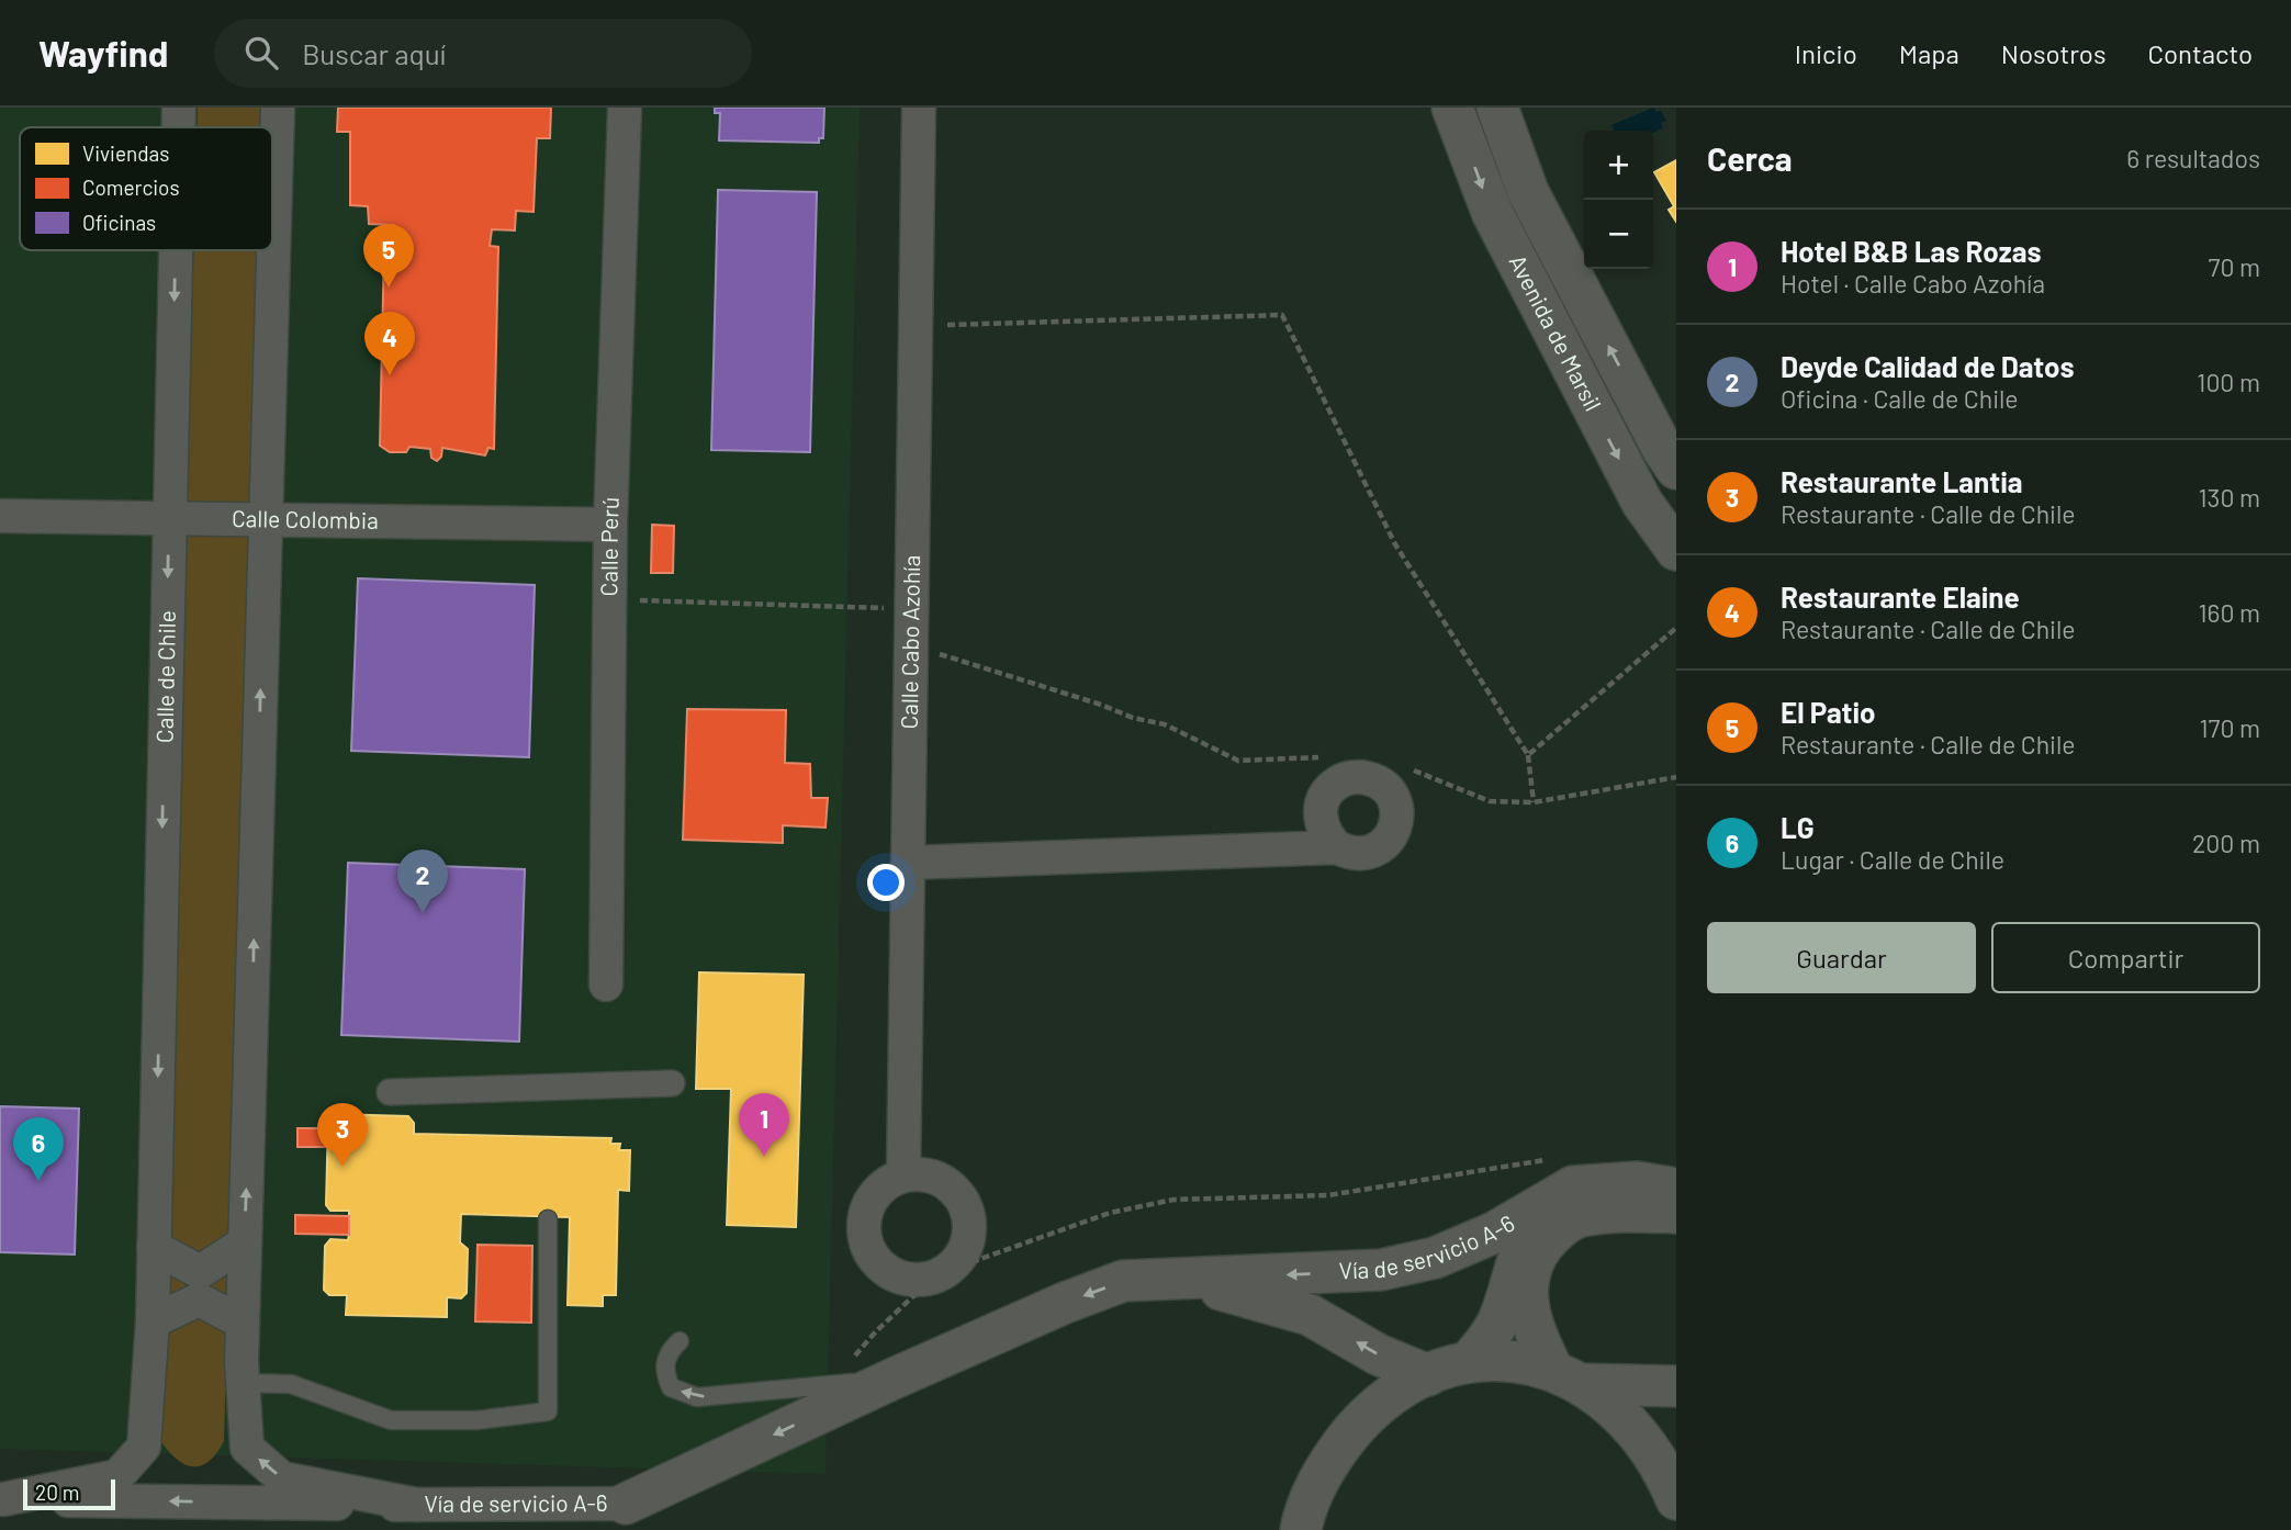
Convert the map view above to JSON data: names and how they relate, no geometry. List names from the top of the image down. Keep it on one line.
{"streets":{"street":["Avenida de Marsil","Calle Colombia","Calle Perú","Calle Cabo Azohía","Calle de Chile","Vía de servicio A-6"]},"crossings":[["Calle Colombia","Calle Perú"],["Calle Colombia","Calle de Chile"],["Calle de Chile","Vía de servicio A-6"]],"one_way":["Vía de servicio A-6"],"legend":["Viviendas","Comercios","Oficinas"],"scale_bar":"20 m","page":{"header":"Wayfind","search":"Buscar aquí","nav":["Inicio","Mapa","Nosotros","Contacto"],"heading":["Cerca","6 resultados"],"map_buttons":["+","−"],"list":[{"mark":"1","name":"Hotel B&B Las Rozas","note":"Hotel · Calle Cabo Azohía","value":"70 m"},{"mark":"2","name":"Deyde Calidad de Datos","note":"Oficina · Calle de Chile","value":"100 m"},{"mark":"3","name":"Restaurante Lantia","note":"Restaurante · Calle de Chile","value":"130 m"},{"mark":"4","name":"Restaurante Elaine","note":"Restaurante · Calle de Chile","value":"160 m"},{"mark":"5","name":"El Patio","note":"Restaurante · Calle de Chile","value":"170 m"},{"mark":"6","name":"LG","note":"Lugar · Calle de Chile","value":"200 m"}],"pins":["5","4","2","1","3","6"],"buttons":["Guardar","Compartir"],"scale":"20 m"}}
